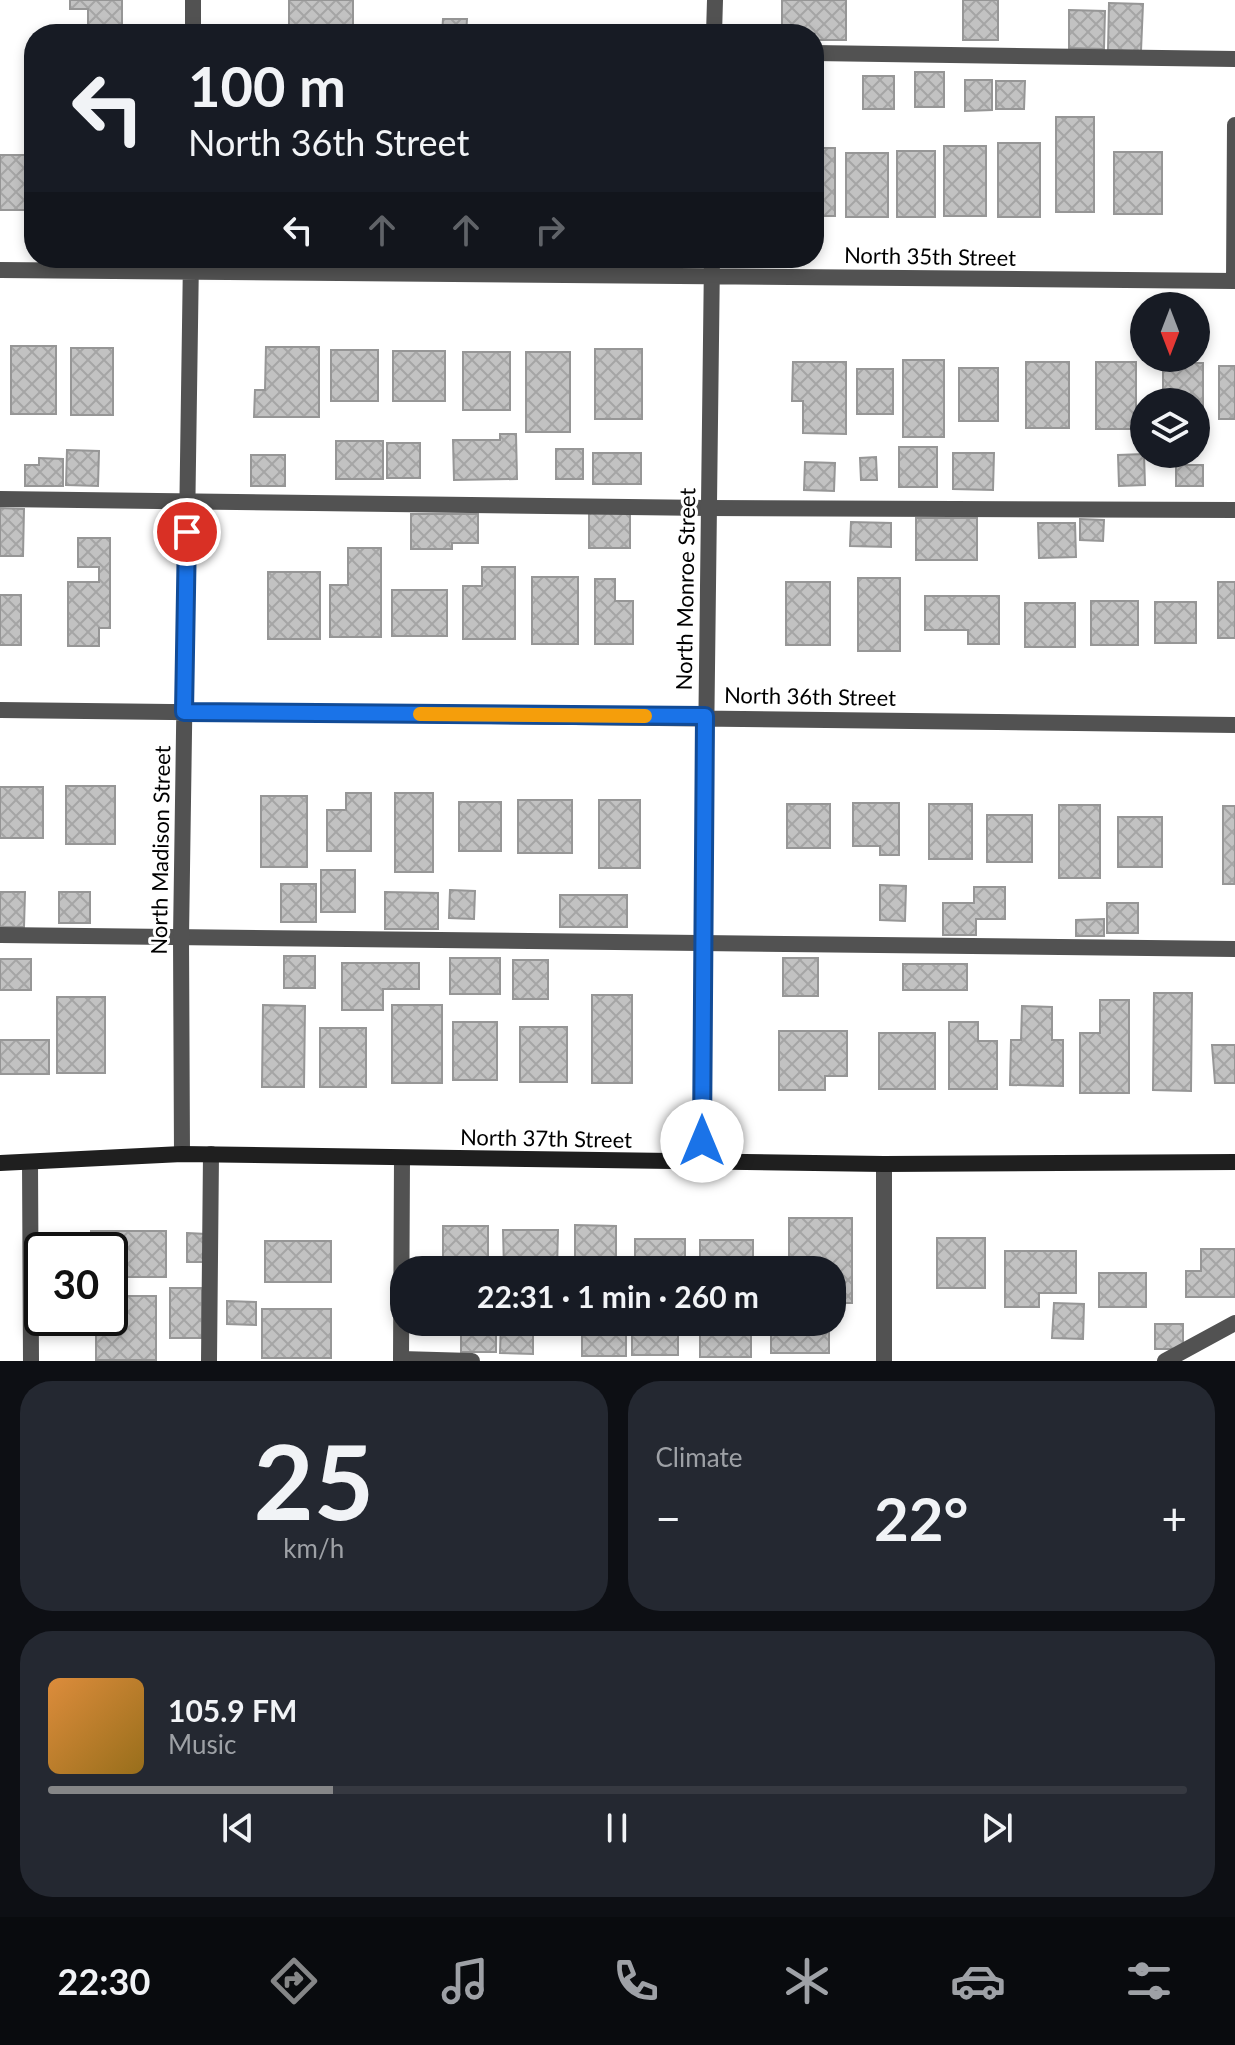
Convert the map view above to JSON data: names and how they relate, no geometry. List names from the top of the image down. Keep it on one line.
{"streets":{"street":["North 35th Street","North Monroe Street","North 36th Street","North Madison Street","North 37th Street"]},"crossings":[["North 35th Street","North Monroe Street"],["North Monroe Street","North 36th Street"],["North Monroe Street","North 37th Street"],["North 36th Street","North Madison Street"],["North Madison Street","North 37th Street"]],"north":"bottom","page":{"turn":["100 m","North 36th Street"],"limit":"30","trip":"22:31 · 1 min · 260 m","tile":[["25","km/h"],"Climate"],"heat":["−","22°","+"],"song":["105.9 FM","Music"],"tabs":"22:30"}}
